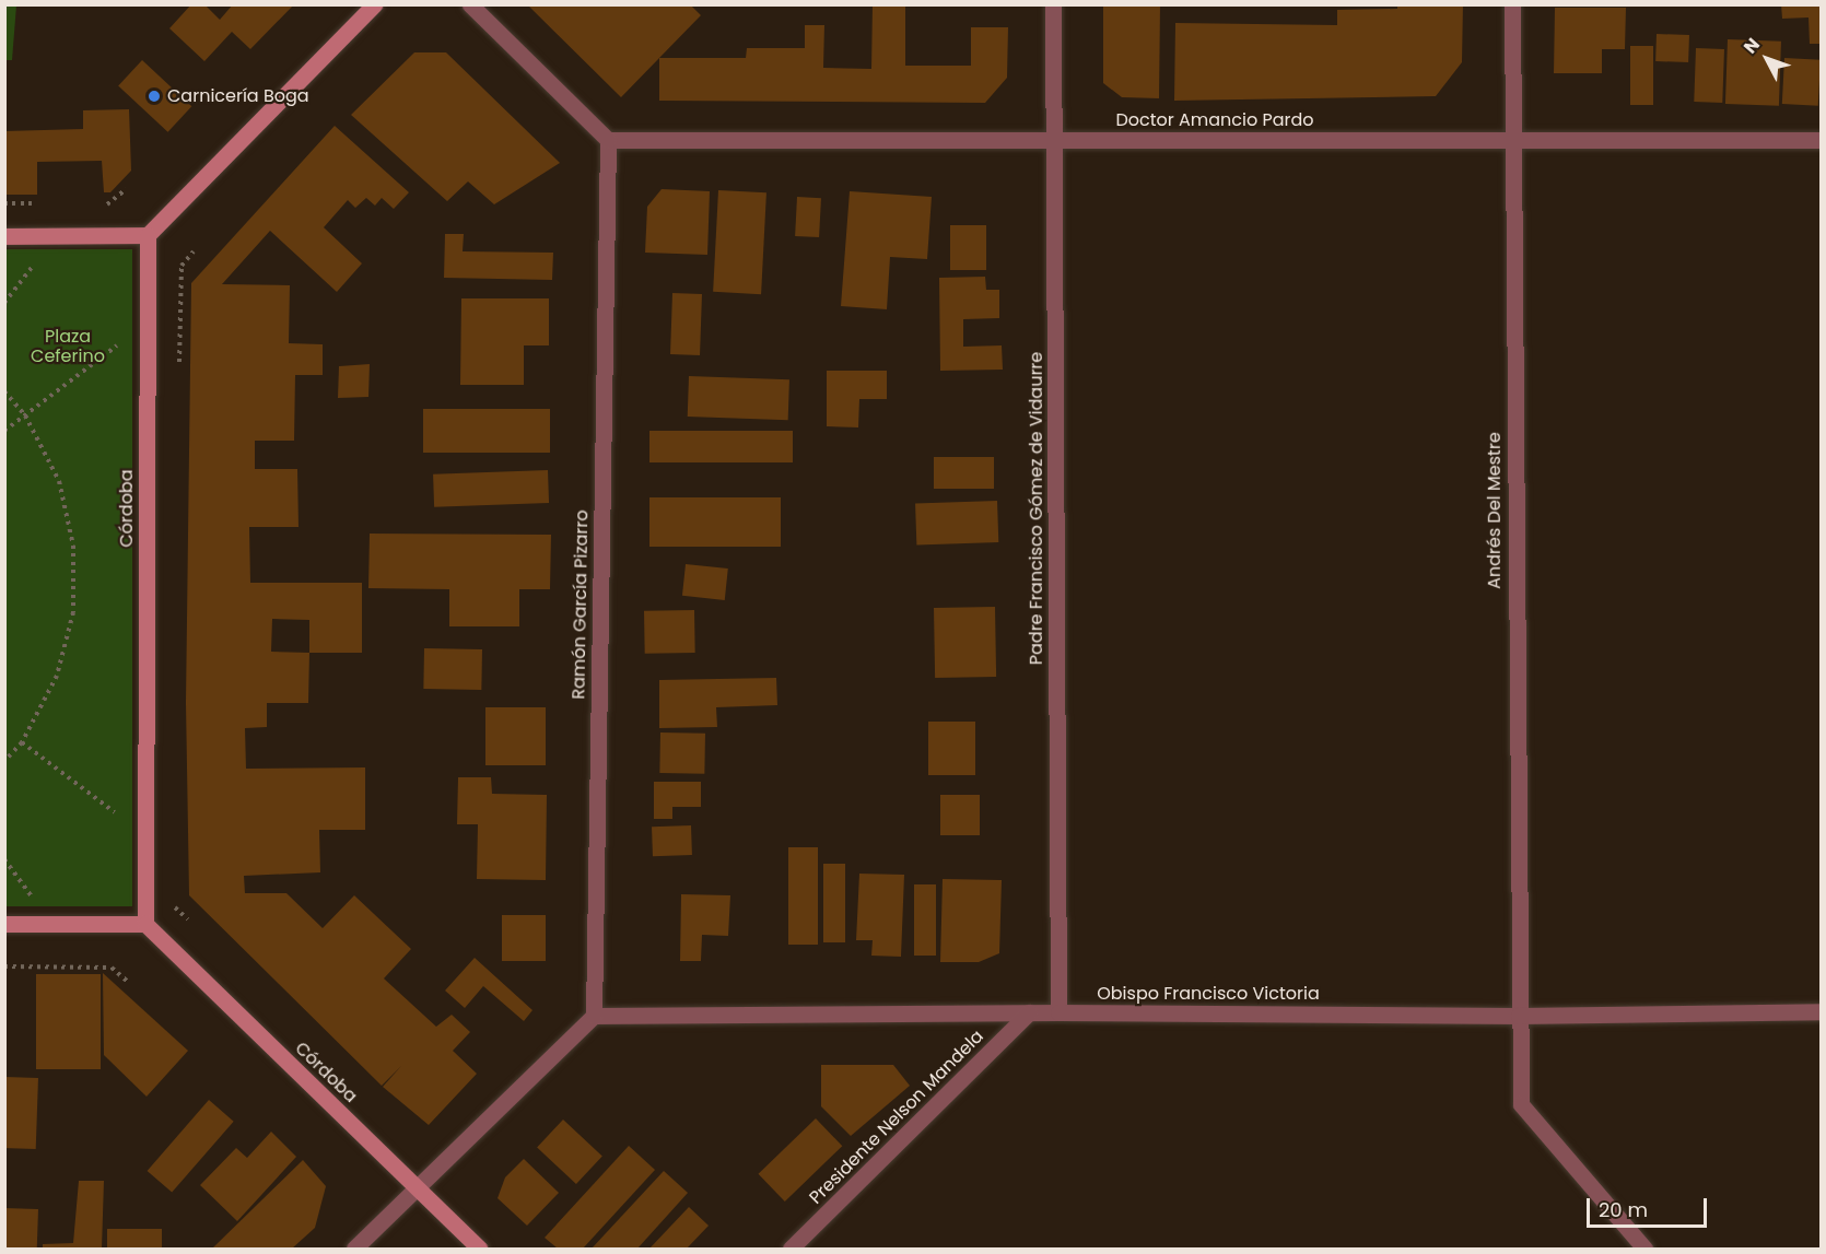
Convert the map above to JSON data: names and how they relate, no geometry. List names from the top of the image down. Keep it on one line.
{"streets":{"main road":["Córdoba"],"street":["Doctor Amancio Pardo","Padre Francisco Gómez de Vidaurre","Andrés Del Mestre","Ramón García Pizarro","Obispo Francisco Victoria","Presidente Nelson Mandela"]},"crossings":[["Doctor Amancio Pardo","Padre Francisco Gómez de Vidaurre"],["Doctor Amancio Pardo","Andrés Del Mestre"],["Doctor Amancio Pardo","Ramón García Pizarro"],["Padre Francisco Gómez de Vidaurre","Obispo Francisco Victoria"],["Andrés Del Mestre","Obispo Francisco Victoria"],["Ramón García Pizarro","Obispo Francisco Victoria"],["Obispo Francisco Victoria","Presidente Nelson Mandela"]],"parks":["Plaza Ceferino"],"places":["Carnicería Boga"],"scale_bar":"20 m","north":"top left"}
